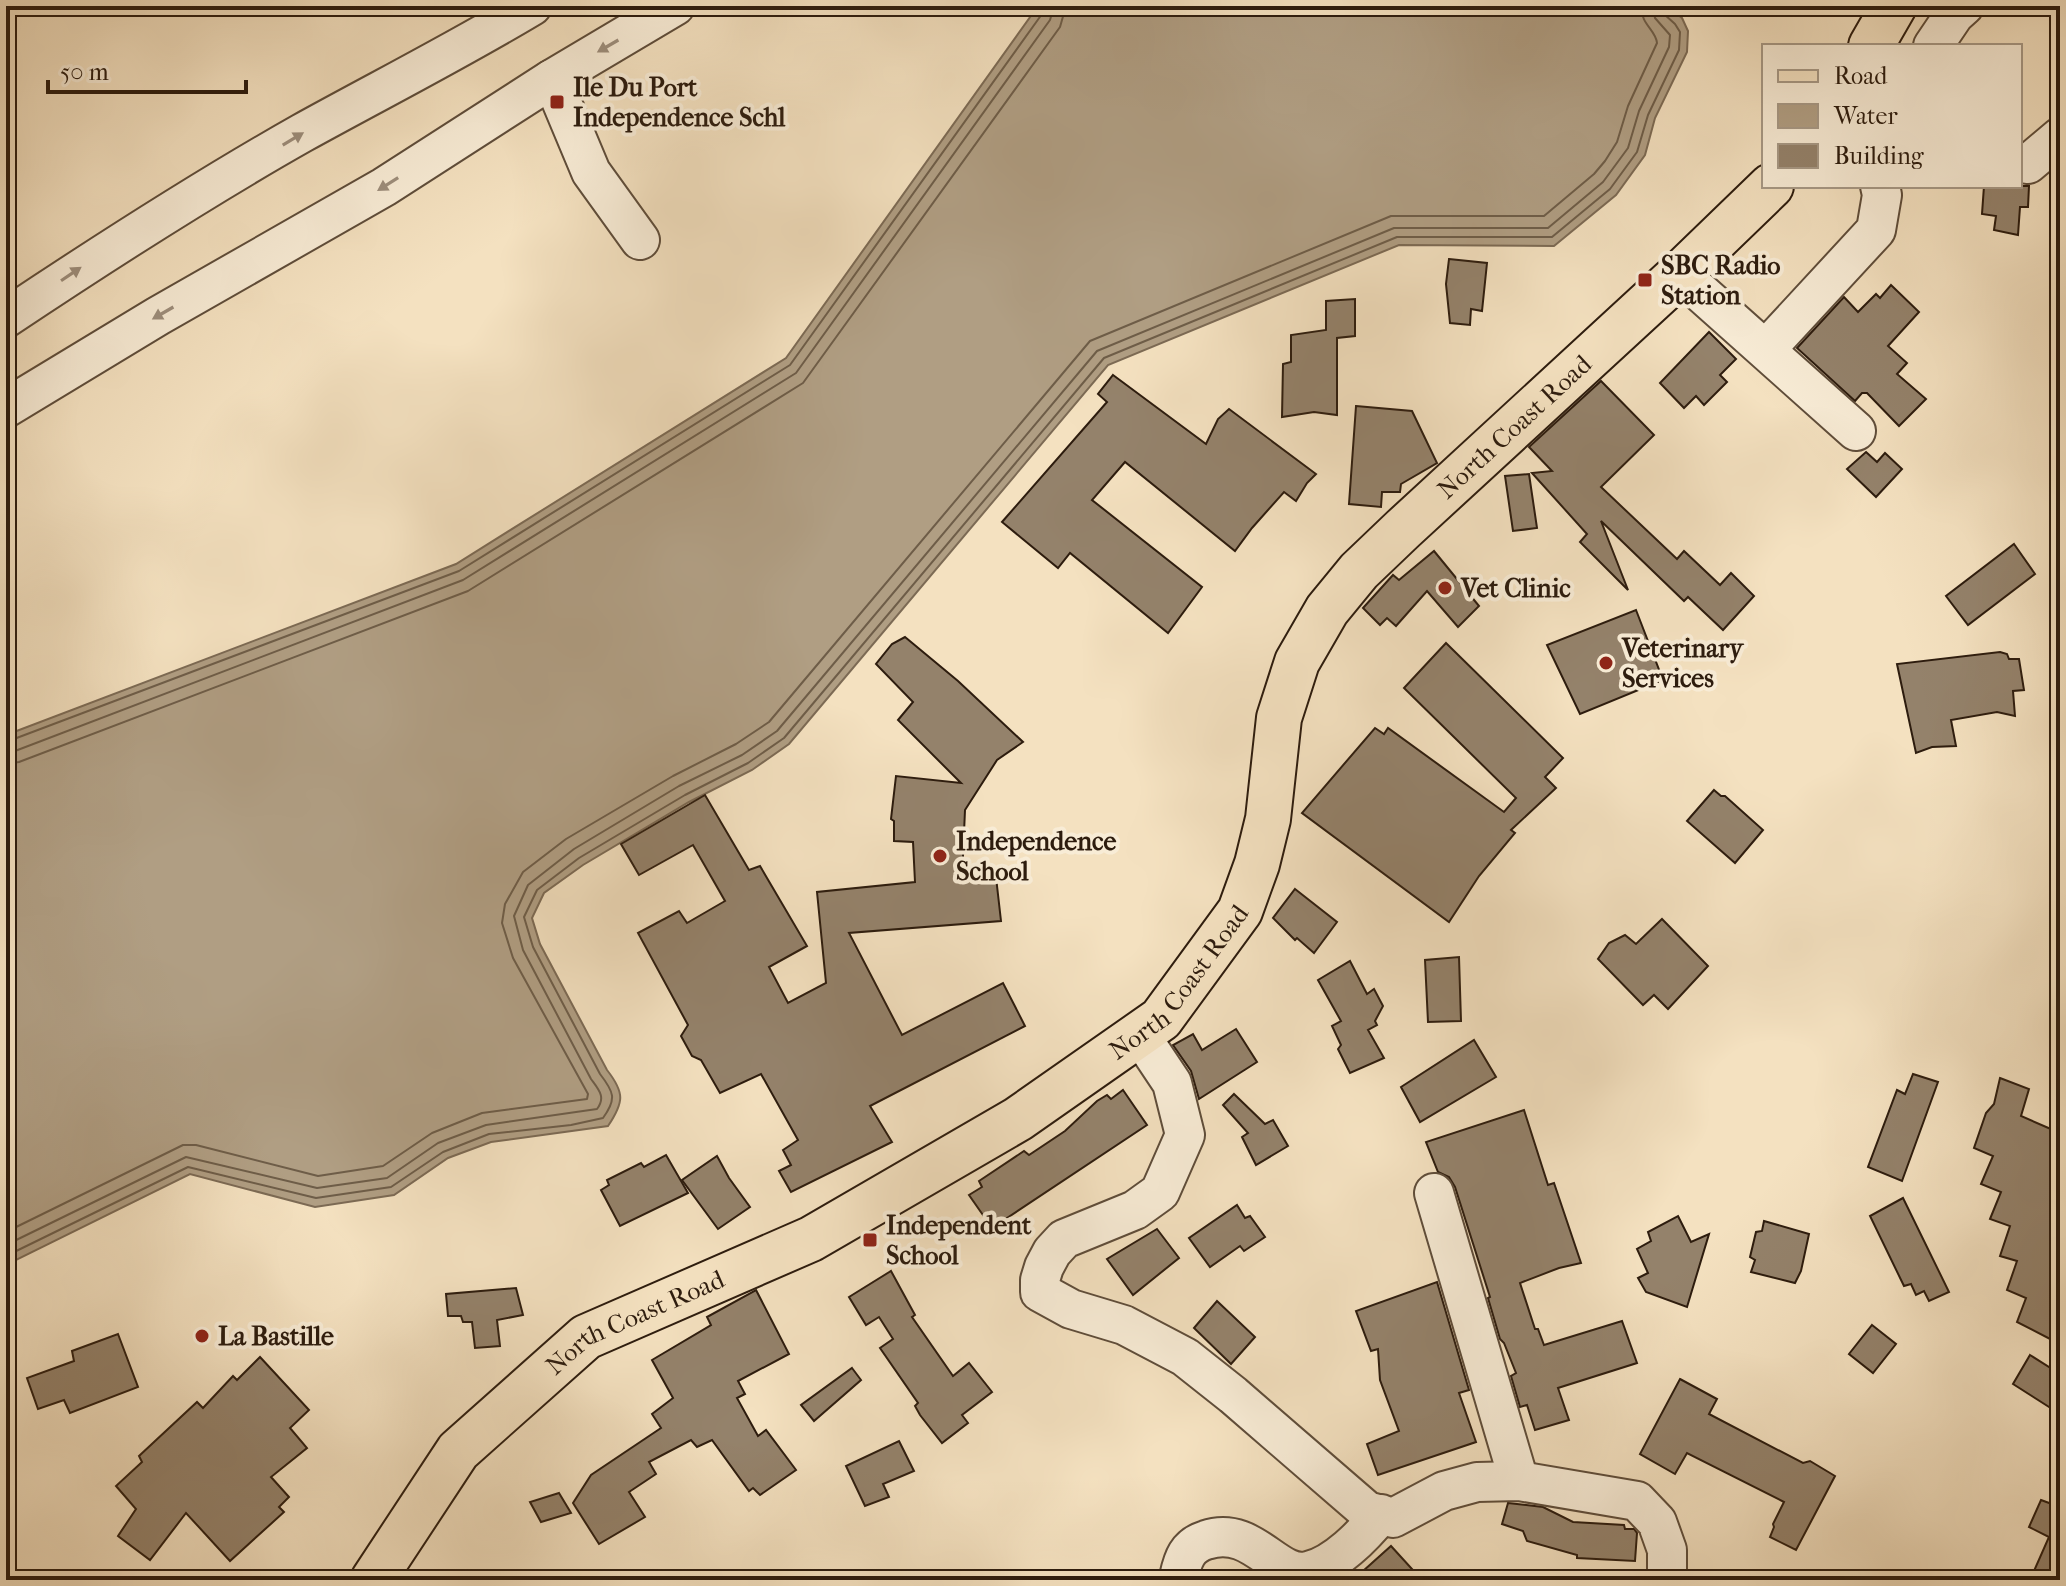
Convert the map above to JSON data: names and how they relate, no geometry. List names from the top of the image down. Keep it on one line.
{"streets":{"main road":["North Coast Road"]},"places":{"transit":["Ile Du Port Independence Schl","SBC Radio Station","Independent School"],"other":["Vet Clinic","Veterinary Services","Independence School","La Bastille"]},"legend":["Road","Water","Building"],"scale_bar":"50 m"}
